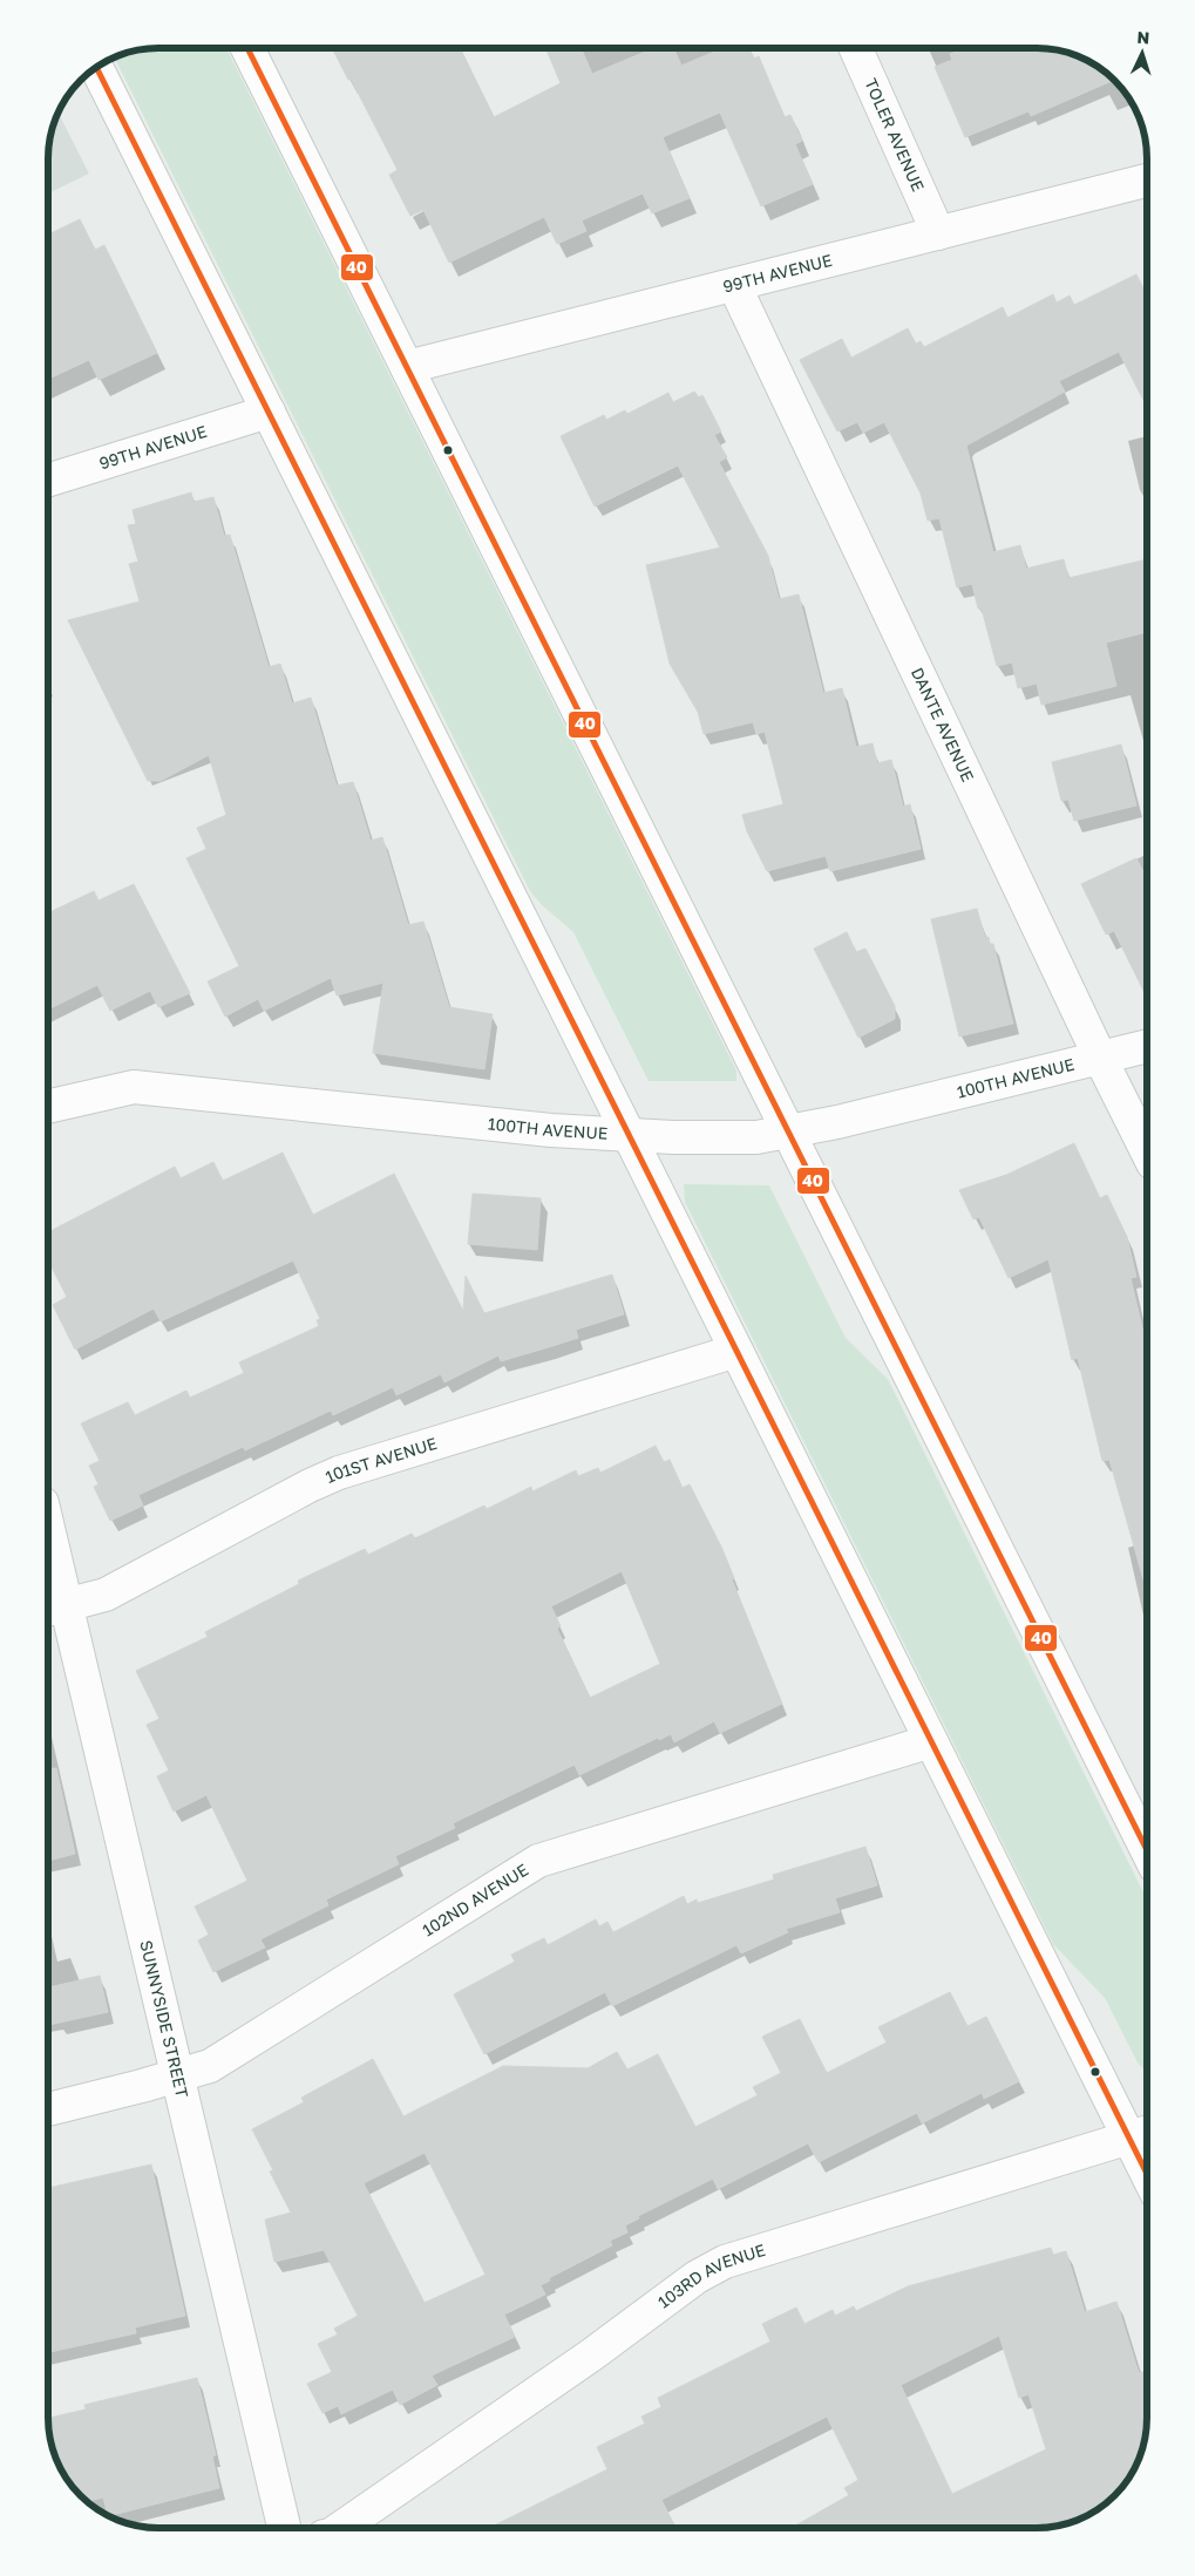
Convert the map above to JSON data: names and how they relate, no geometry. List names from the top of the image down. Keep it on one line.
{"streets":{"street":["TOLER AVENUE","99TH AVENUE","DANTE AVENUE","100TH AVENUE","101ST AVENUE","102ND AVENUE","SUNNYSIDE STREET","103RD AVENUE"]},"crossings":[["TOLER AVENUE","99TH AVENUE"],["99TH AVENUE","DANTE AVENUE"],["DANTE AVENUE","100TH AVENUE"],["101ST AVENUE","SUNNYSIDE STREET"],["102ND AVENUE","SUNNYSIDE STREET"]],"lines":["transit line 40"],"north":"top"}
